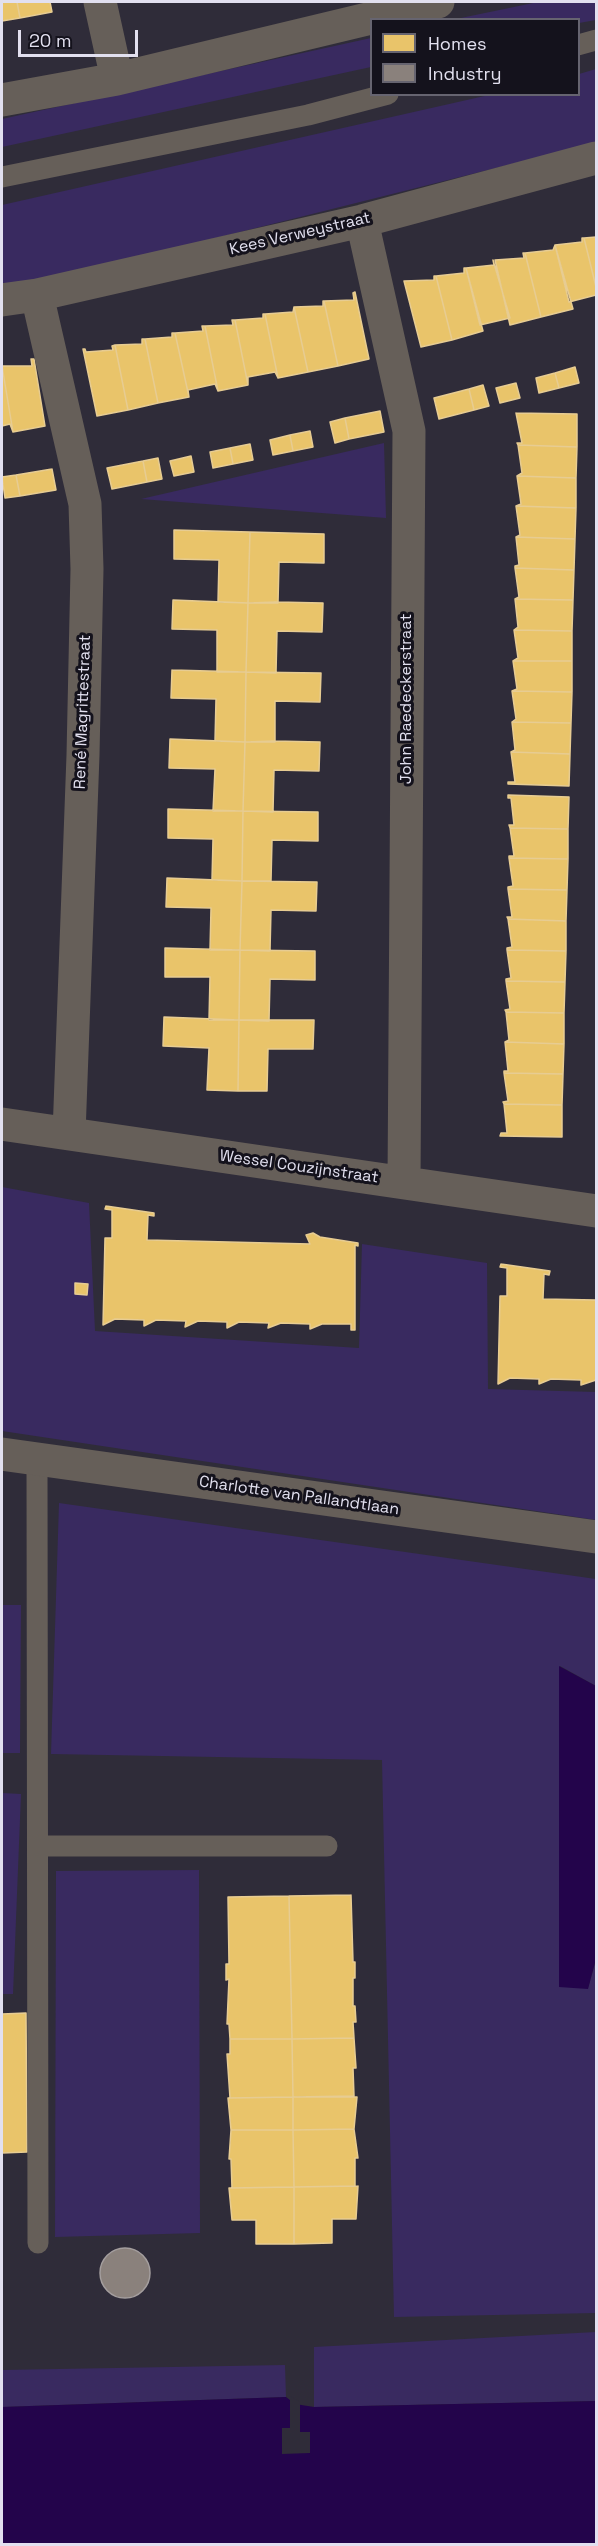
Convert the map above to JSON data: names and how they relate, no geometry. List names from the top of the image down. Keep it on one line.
{"streets":{"street":["Kees Verweystraat","John Raedeckerstraat","René Magrittestraat","Wessel Couzijnstraat","Charlotte van Pallandtlaan"]},"crossings":[["Kees Verweystraat","John Raedeckerstraat"],["Kees Verweystraat","René Magrittestraat"],["John Raedeckerstraat","Wessel Couzijnstraat"],["René Magrittestraat","Wessel Couzijnstraat"]],"legend":["Homes","Industry"],"scale_bar":"20 m"}
